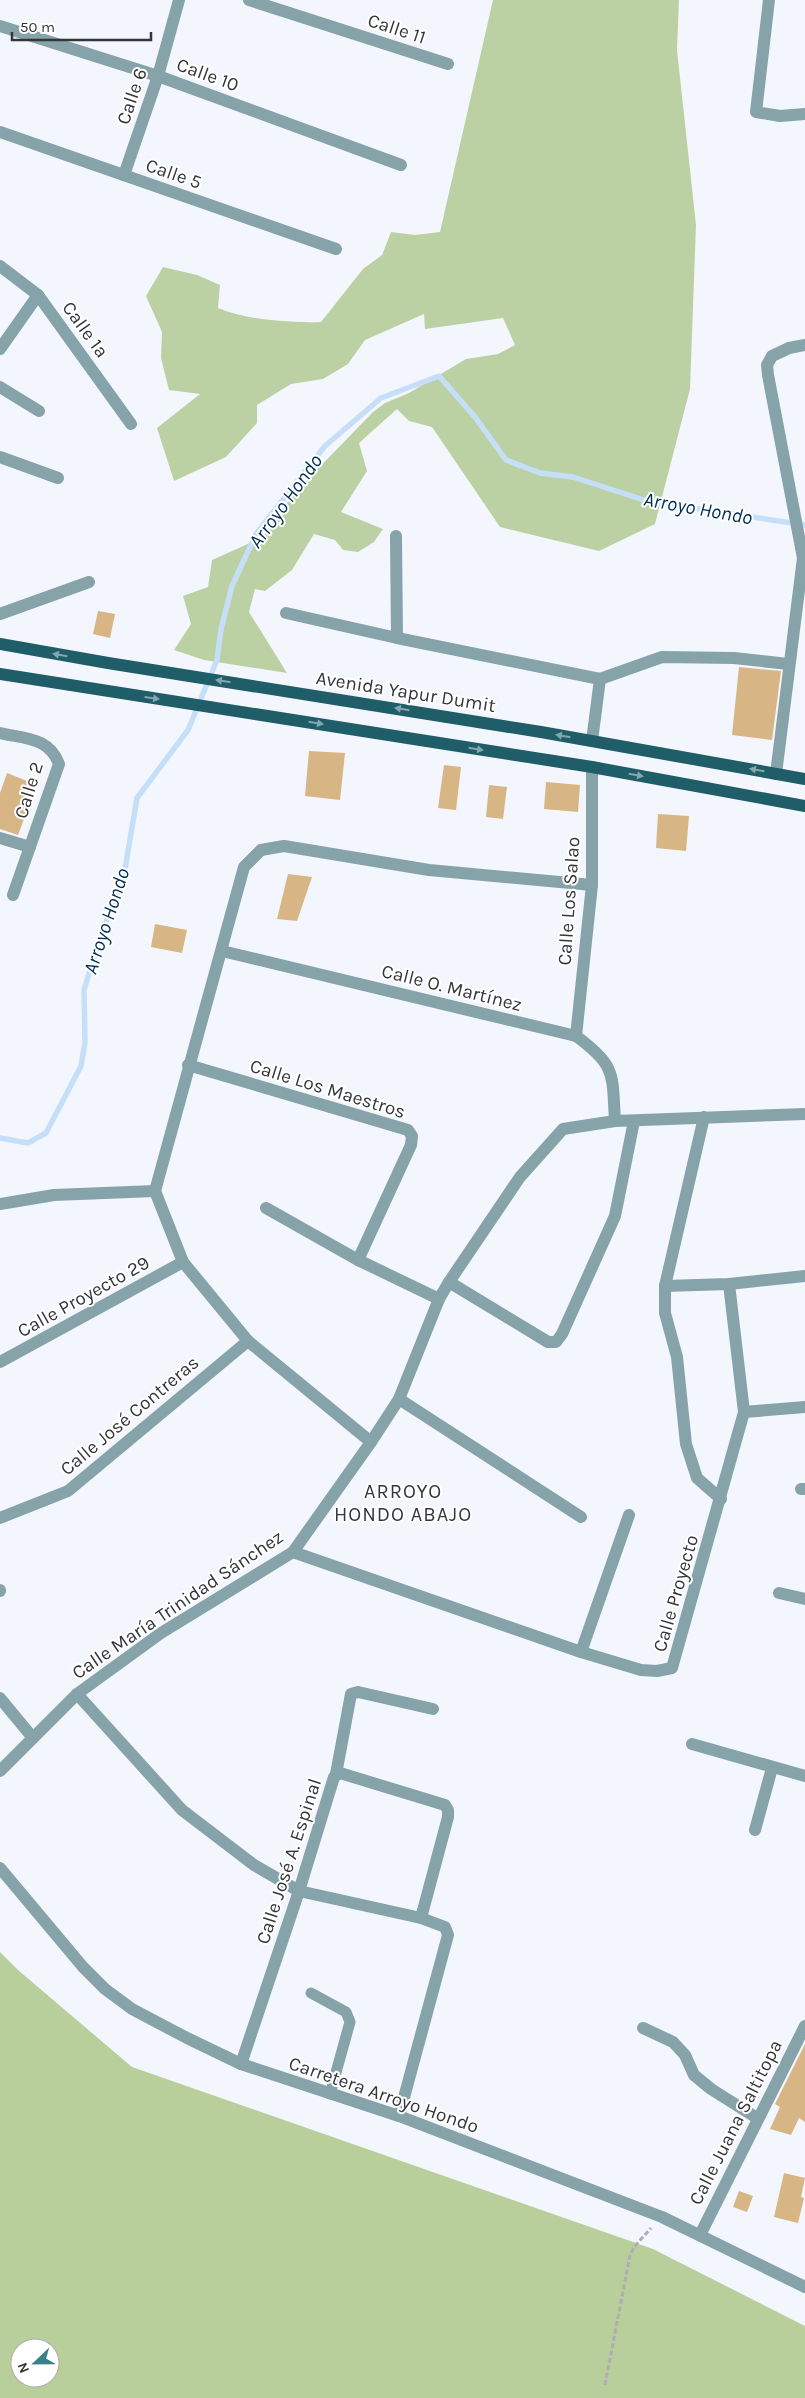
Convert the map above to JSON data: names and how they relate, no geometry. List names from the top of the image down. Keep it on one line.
{"streets":{"main road":["Avenida Yapur Dumit"],"street":["Calle 11","Calle 10","Calle 6","Calle 5","Calle 1a","Calle 2","Calle Los Salao","Calle O. Martínez","Calle Los Maestros","Calle Proyecto 29","Calle José Contreras","Calle Proyecto","Calle María Trinidad Sánchez","Calle José A. Espinal","Carretera Arroyo Hondo","Calle Juana Saltitopa"]},"crossings":[["Calle 10","Calle 6"],["Calle 6","Calle 5"],["Calle Los Salao","Calle O. Martínez"],["Calle O. Martínez","Calle María Trinidad Sánchez"],["Calle Proyecto","Calle María Trinidad Sánchez"],["Calle José A. Espinal","Carretera Arroyo Hondo"],["Carretera Arroyo Hondo","Calle Juana Saltitopa"]],"districts":["ARROYO HONDO ABAJO"],"water":["Arroyo Hondo"],"scale_bar":"50 m","north":"left"}
